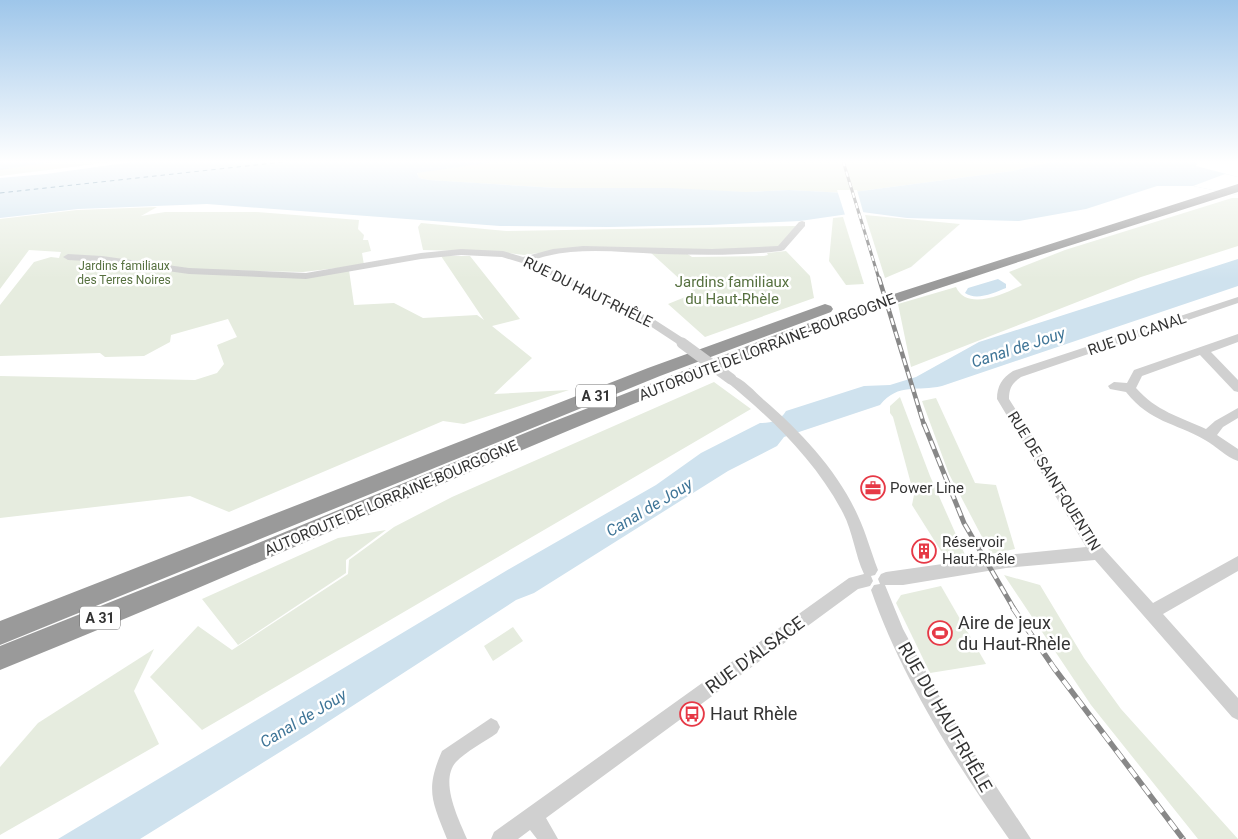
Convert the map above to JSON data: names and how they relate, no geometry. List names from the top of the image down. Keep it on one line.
{"streets":{"highway":["AUTOROUTE DE LORRAINE-BOURGOGNE","A 31"],"street":["RUE DU HAUT-RHÊLE","RUE DU CANAL","RUE DE SAINT-QUENTIN","RUE D'ALSACE"]},"crossings":[["RUE DU HAUT-RHÊLE","RUE D'ALSACE"],["RUE DU CANAL","RUE DE SAINT-QUENTIN"]],"water":["Canal de Jouy"],"parks":["Jardins familiaux des Terres Noires","Jardins familiaux du Haut-Rhèle"],"places":{"office":["Power Line"],"building":["Réservoir Haut-Rhêle"],"sports":["Aire de jeux du Haut-Rhèle"],"bus stop":["Haut Rhèle"]}}
